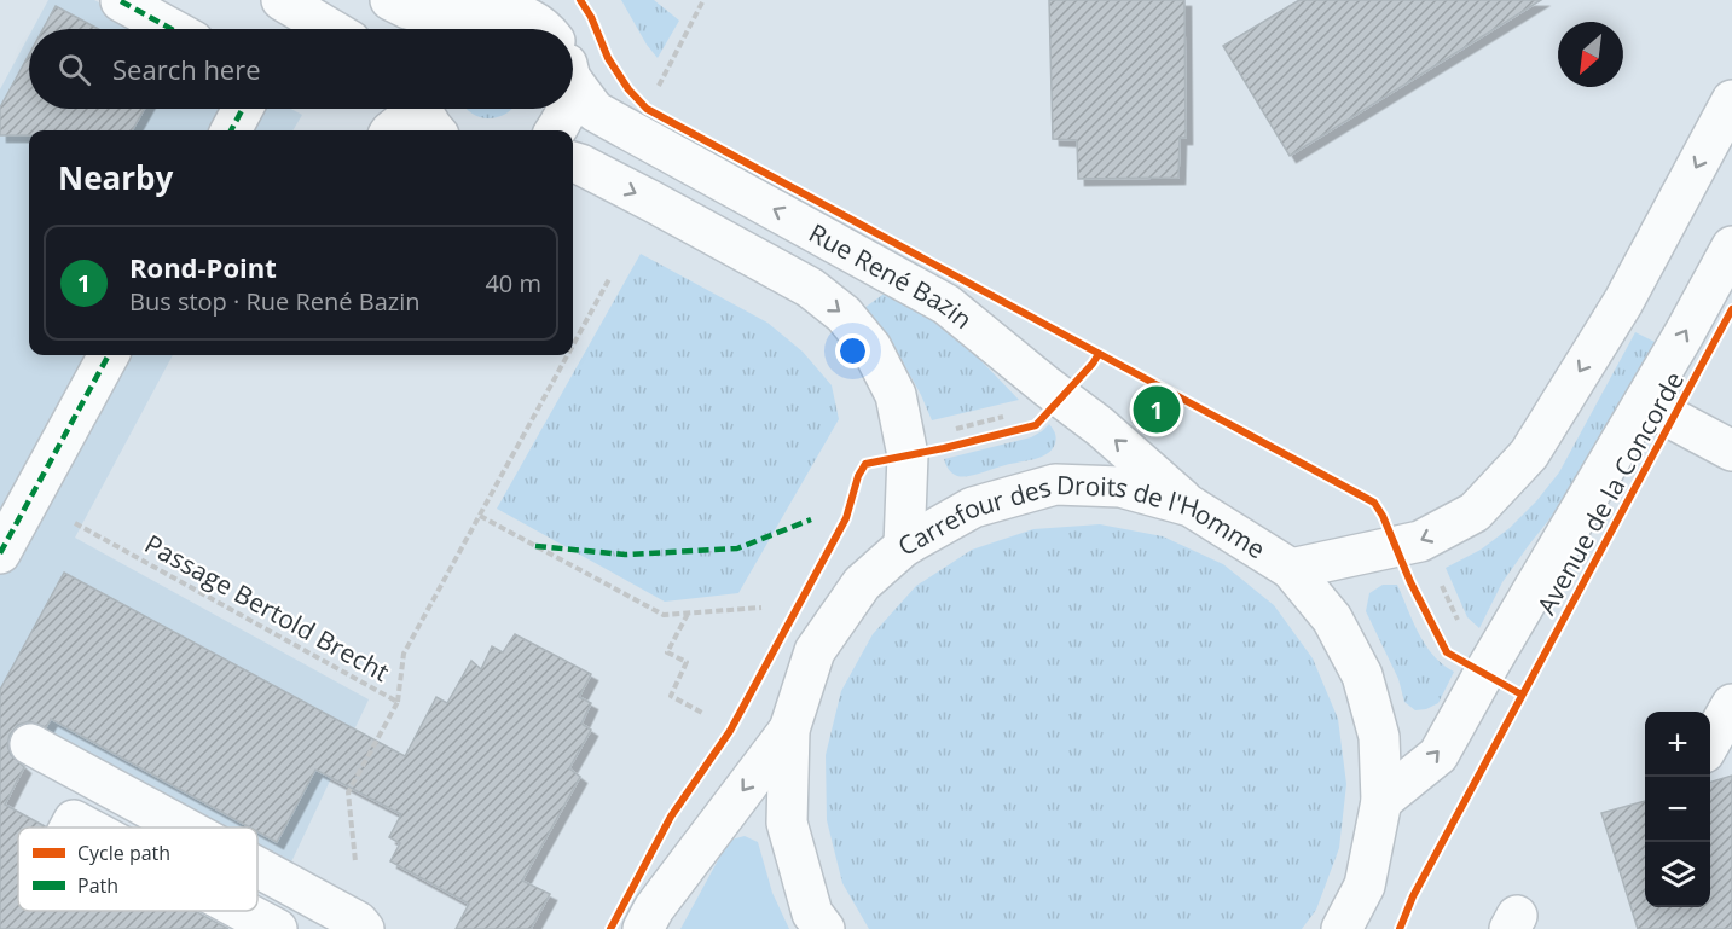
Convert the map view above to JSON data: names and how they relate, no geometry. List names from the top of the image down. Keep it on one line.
{"streets":{"street":["Rue René Bazin","Avenue de la Concorde","Carrefour des Droits de l'Homme"],"path":["Passage Bertold Brecht"]},"crossings":[["Rue René Bazin","Carrefour des Droits de l'Homme"],["Avenue de la Concorde","Carrefour des Droits de l'Homme"]],"legend":["Cycle path","Path"],"north":"bottom left","page":{"search":"Search here","heading":"Nearby","list":[{"mark":"1","name":"Rond-Point","note":"Bus stop · Rue René Bazin","value":"40 m"}],"pins":"1","map_buttons":["+","−"]}}
